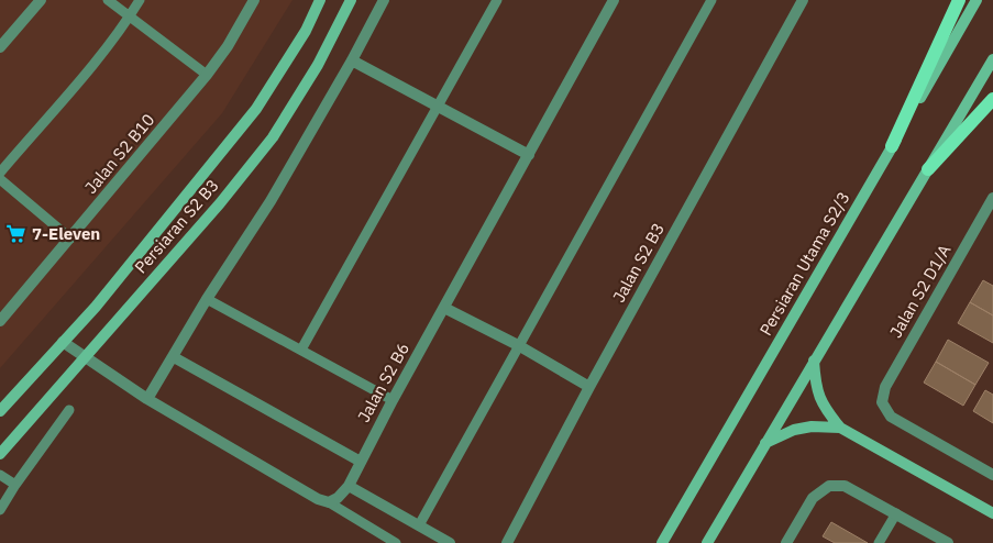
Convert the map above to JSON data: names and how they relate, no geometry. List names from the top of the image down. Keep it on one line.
{"streets":{"street":["Jalan S2 B10","Persiaran S2 B3","Jalan S2 B3","Persiaran Utama S2/3","Jalan S2 D1/A","Jalan S2 B6"]},"places":{"supermarket":["7-Eleven"]}}
